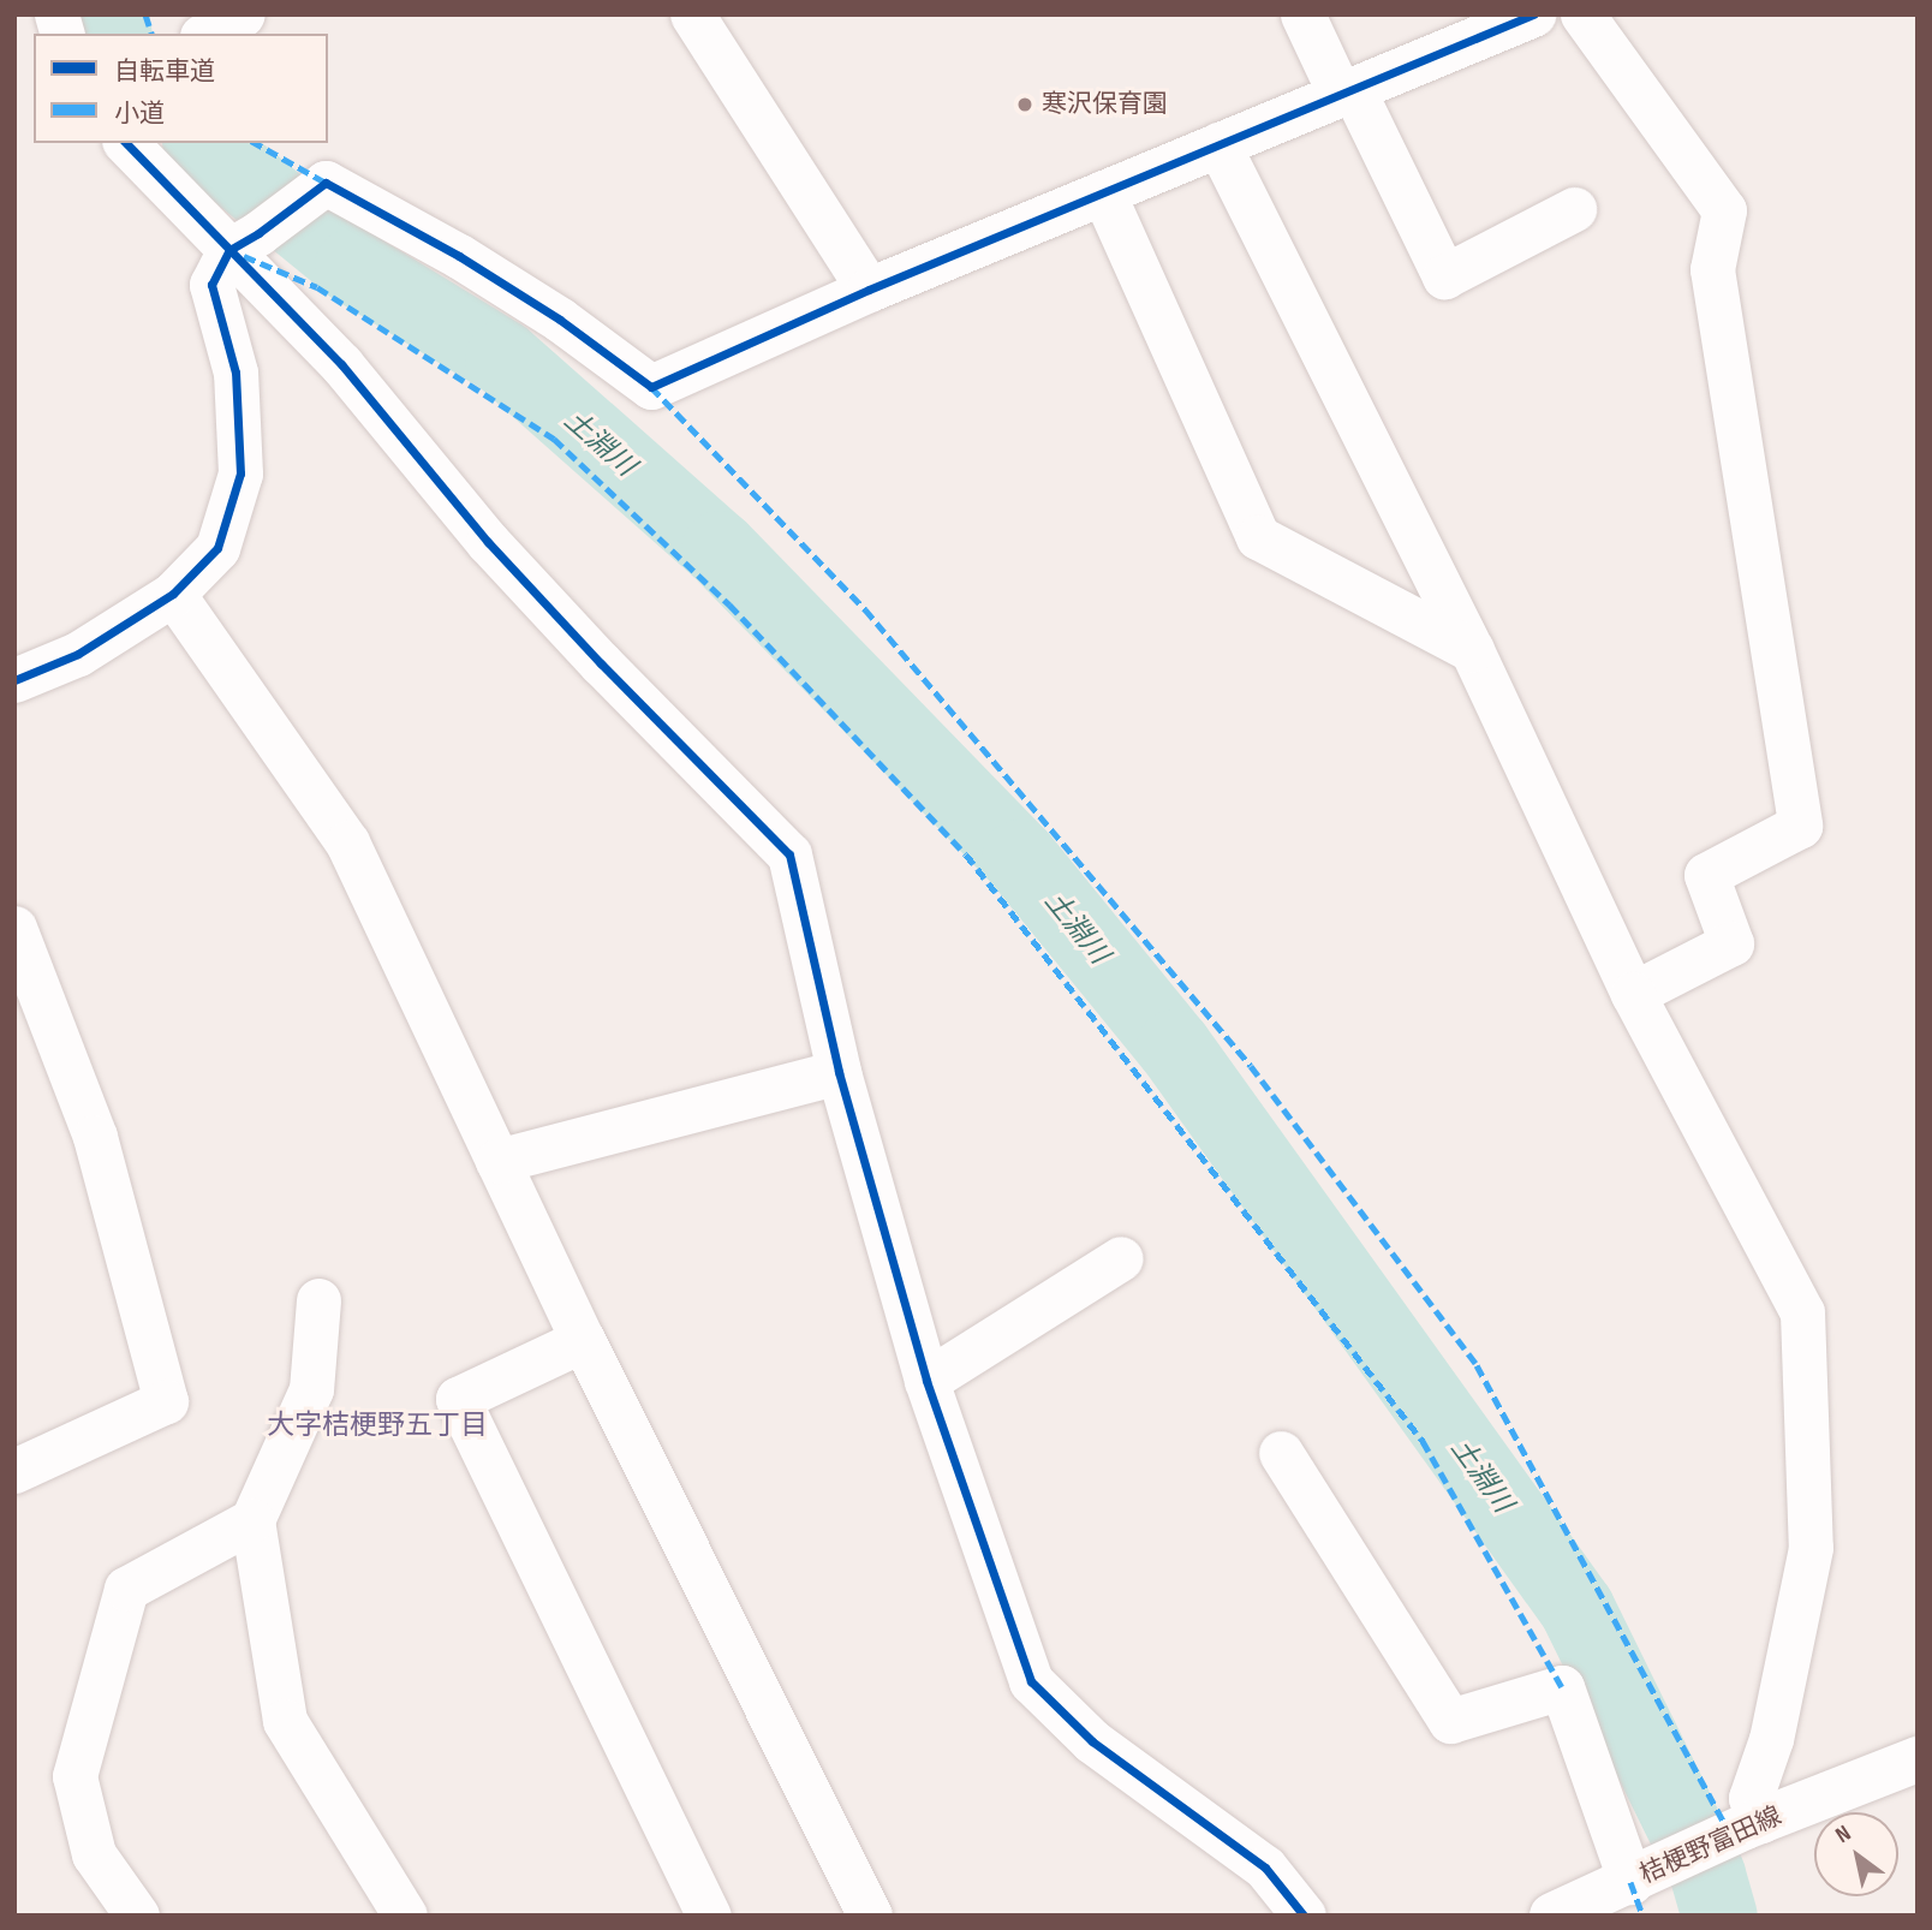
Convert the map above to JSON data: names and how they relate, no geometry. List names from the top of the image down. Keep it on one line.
{"streets":{"main road":["桔梗野富田線"]},"districts":["大字桔梗野五丁目"],"water":["土淵川"],"places":["寒沢保育園"],"legend":["自転車道","小道"],"north":"top left"}
